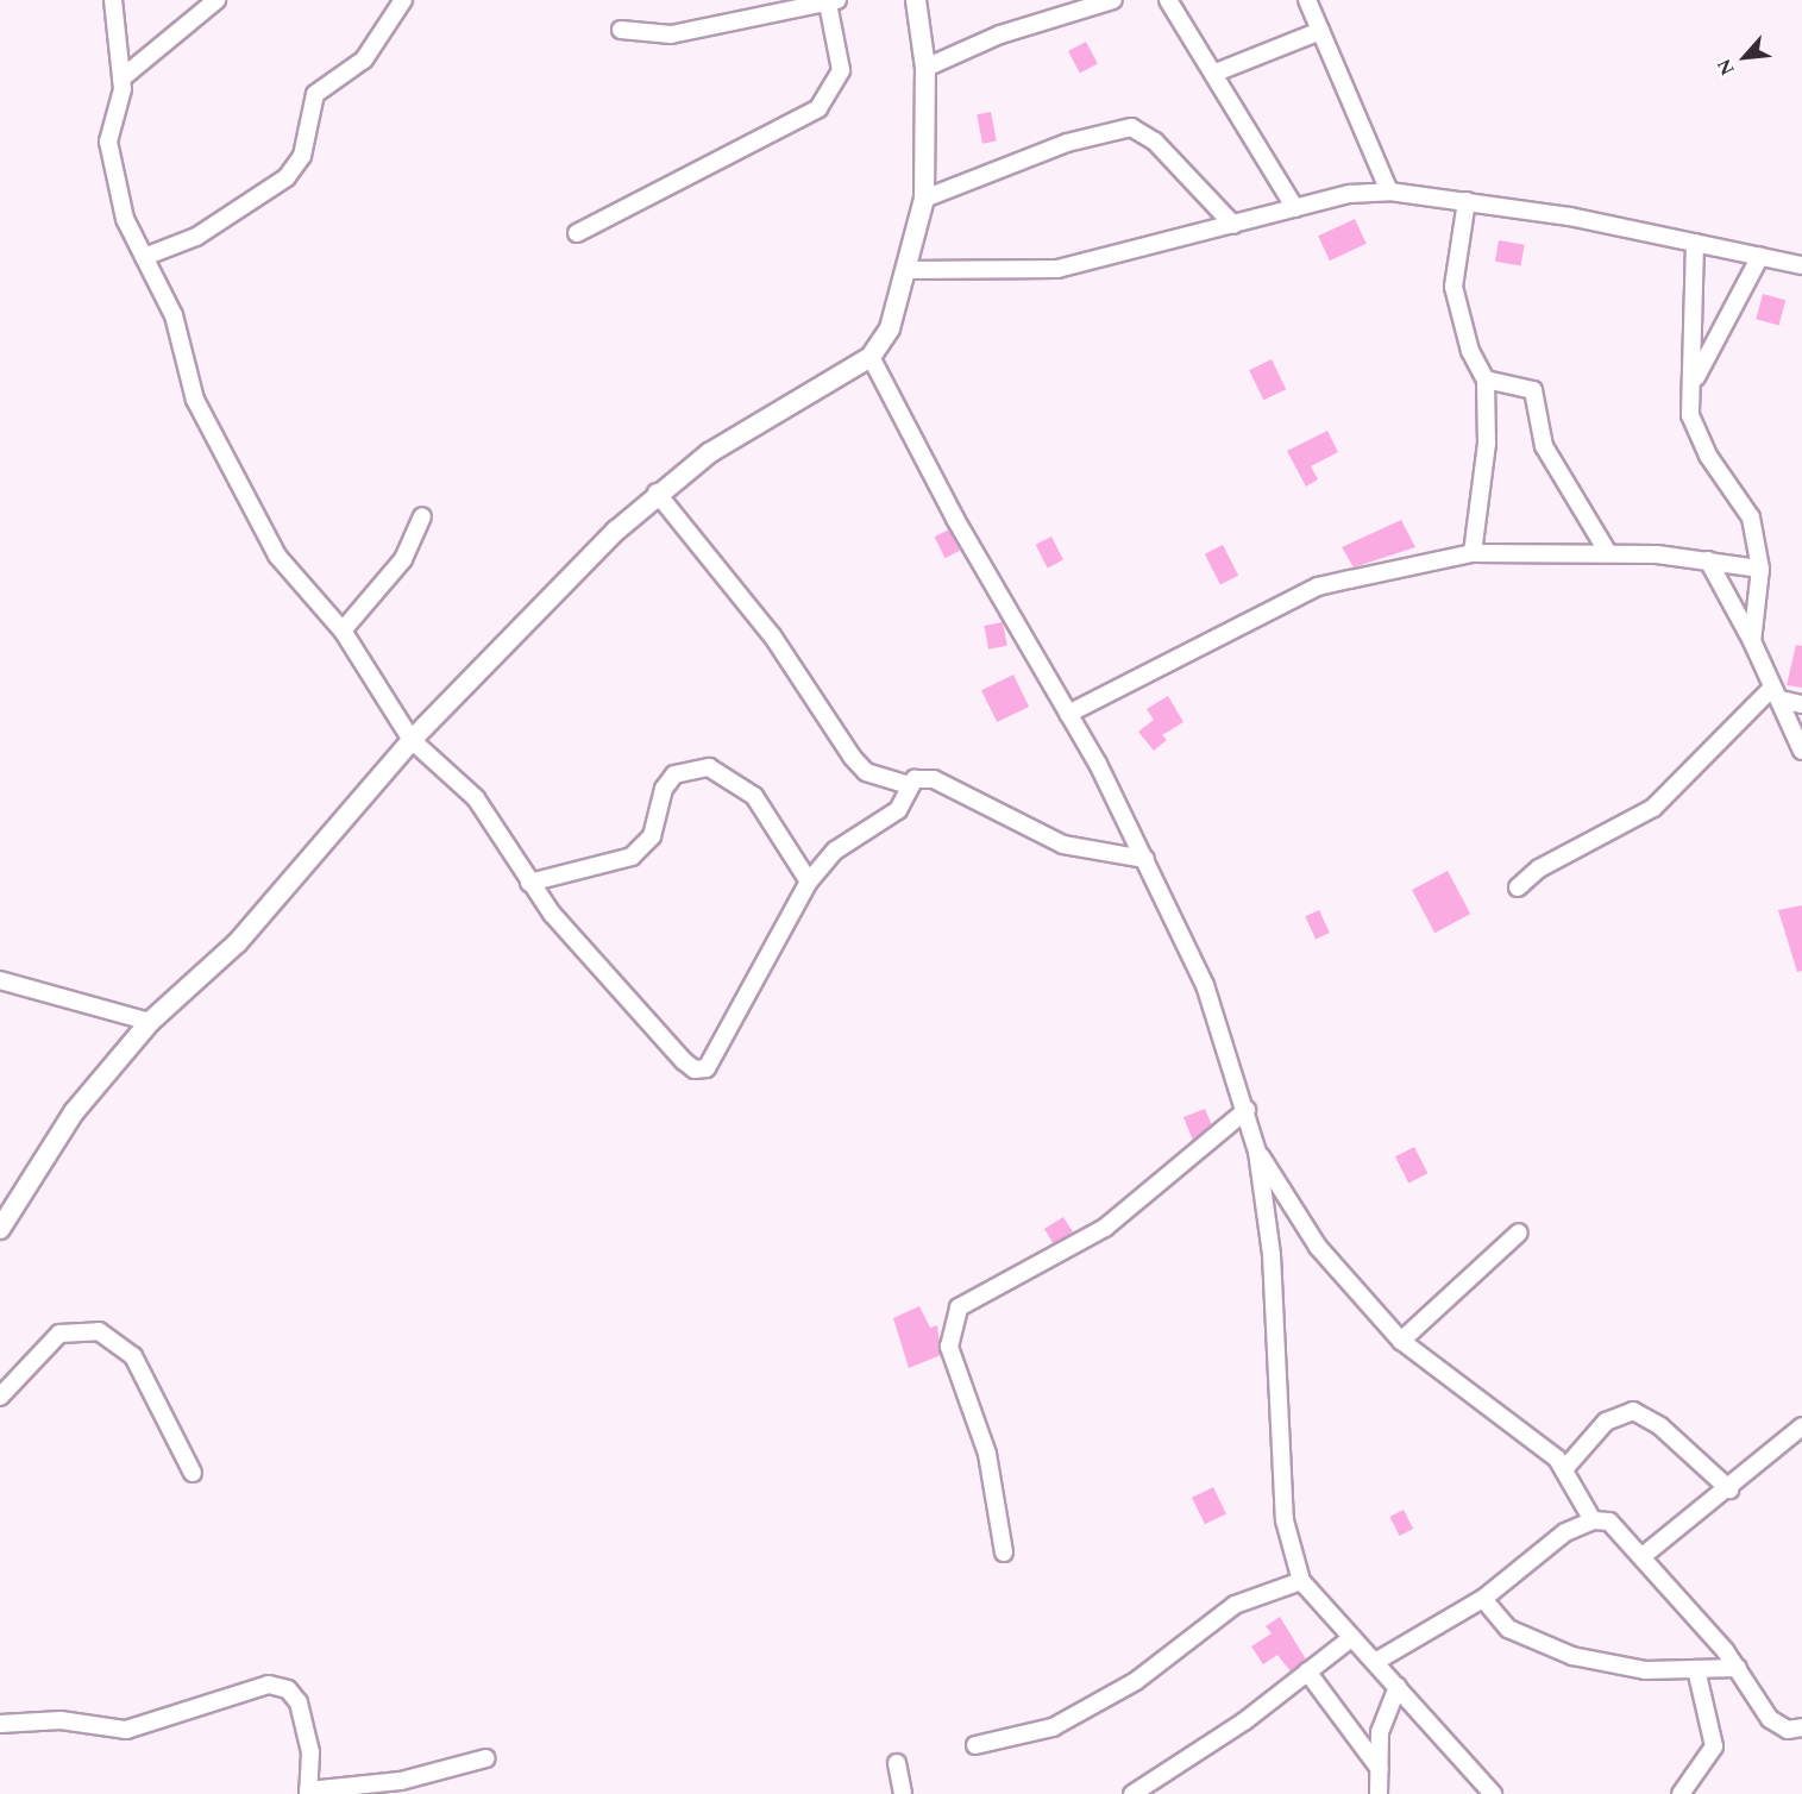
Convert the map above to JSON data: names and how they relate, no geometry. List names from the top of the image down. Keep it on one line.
{"north":"bottom left"}
